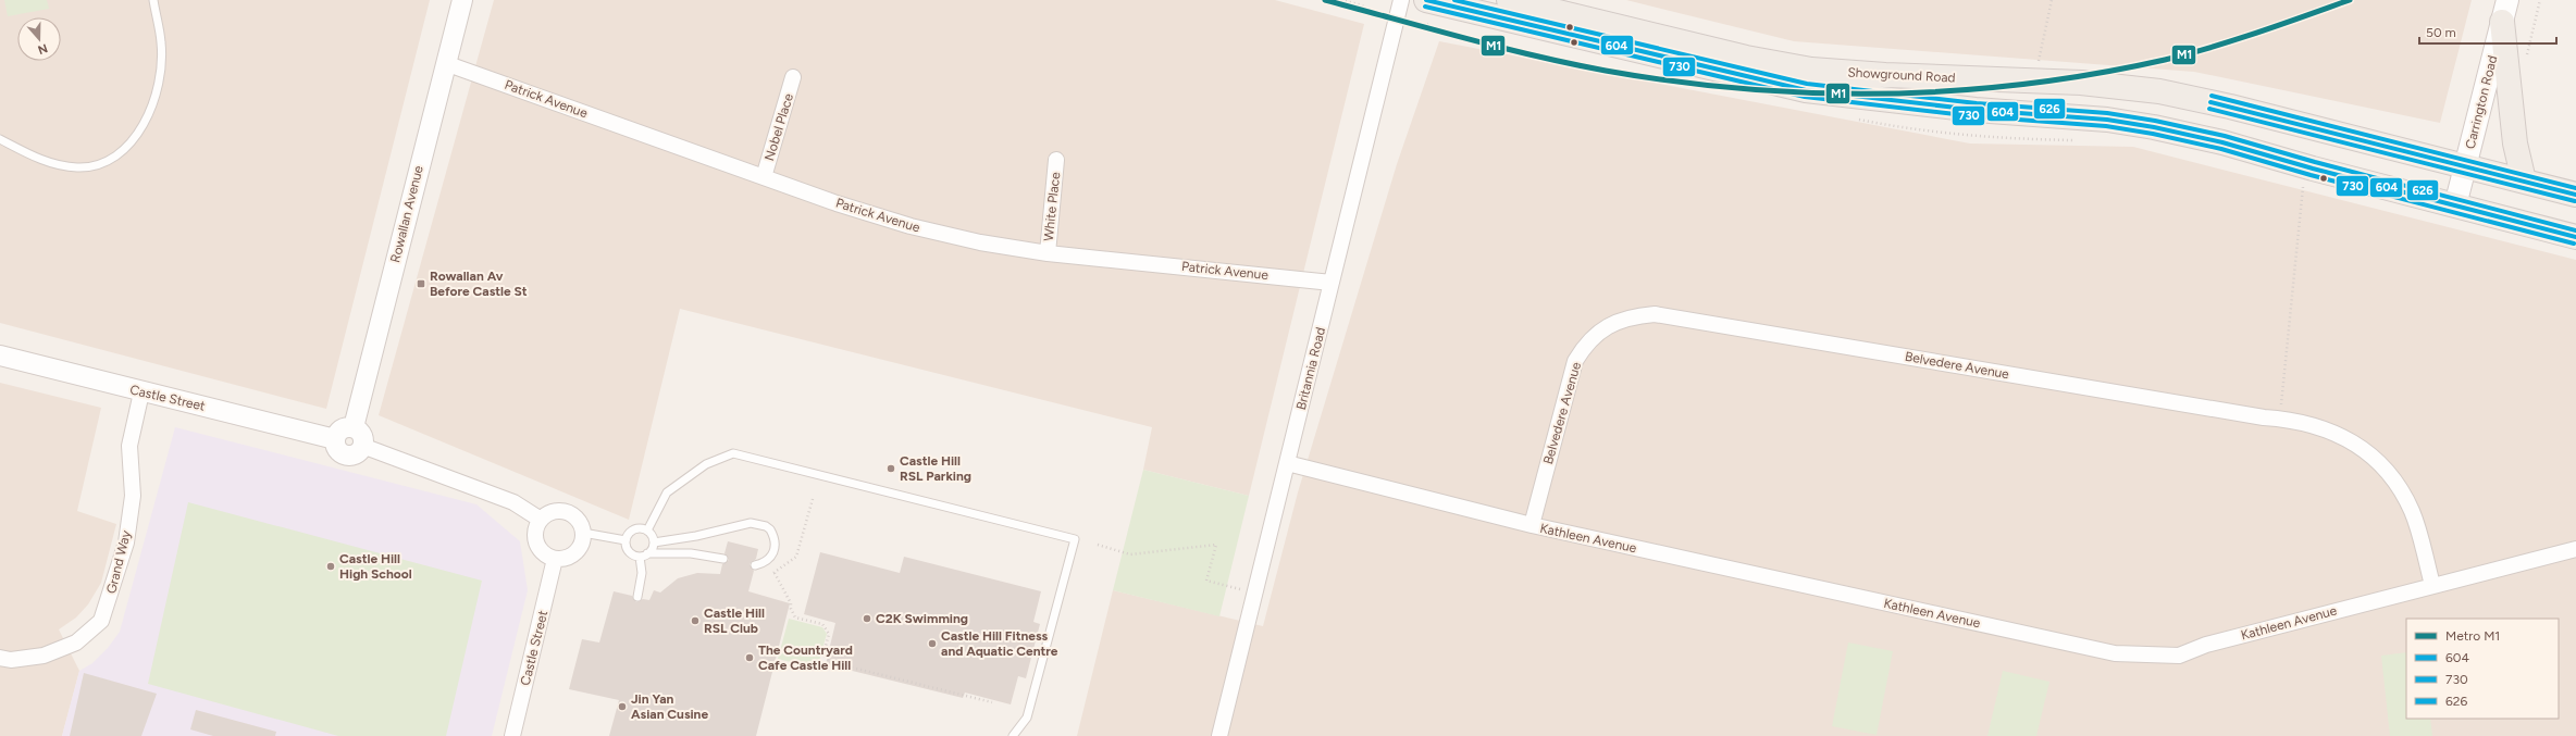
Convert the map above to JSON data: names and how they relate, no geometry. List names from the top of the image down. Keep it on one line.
{"streets":{"main road":["Showground Road","Carrington Road"],"street":["Patrick Avenue","Nobel Place","White Place","Rowallan Avenue","Belvedere Avenue","Britannia Road","Castle Street","Kathleen Avenue","Grand Way"]},"crossings":[["Showground Road","Carrington Road"],["Patrick Avenue","Nobel Place"],["Patrick Avenue","White Place"],["Patrick Avenue","Rowallan Avenue"],["Patrick Avenue","Britannia Road"],["Rowallan Avenue","Castle Street"],["Belvedere Avenue","Kathleen Avenue"],["Britannia Road","Kathleen Avenue"],["Castle Street","Grand Way"]],"places":{"transit":["Rowallan Av Before Castle St"],"other":["Castle Hill RSL Parking","Castle Hill High School","C2K Swimming","Castle Hill RSL Club","Castle Hill Fitness and Aquatic Centre","The Countryard Cafe Castle Hill","Jin Yan Asian Cusine"]},"lines":["metro line M1","transit line 604","transit line 626","transit line 730"],"legend":["Metro M1","604","730","626"],"scale_bar":"50 m","north":"bottom"}
